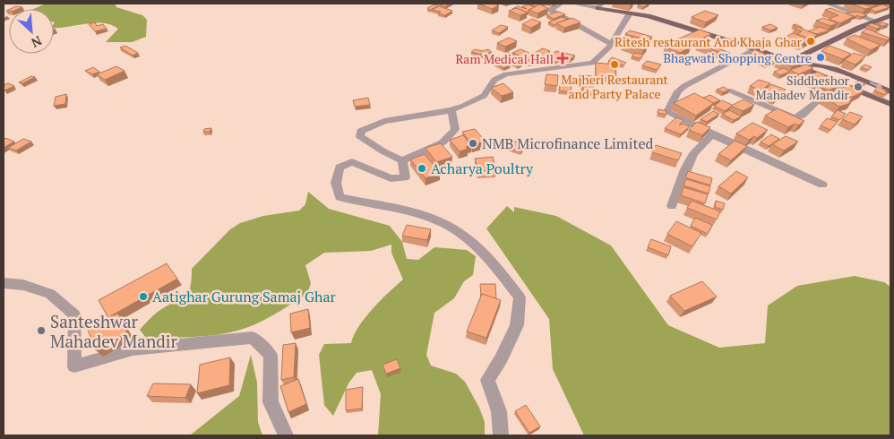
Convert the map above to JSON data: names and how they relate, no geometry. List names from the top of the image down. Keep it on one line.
{"places":{"other":["Ritesh restaurant And Khaja Ghar","Bhagwati Shopping Centre","Majheri Restaurant and Party Palace","Siddheshor Mahadev Mandir","NMB Microfinance Limited","Acharya Poultry","Aatighar Gurung Samaj Ghar","Santeshwar Mahadev Mandir"],"health":["Ram Medical Hall"]},"north":"bottom right"}
